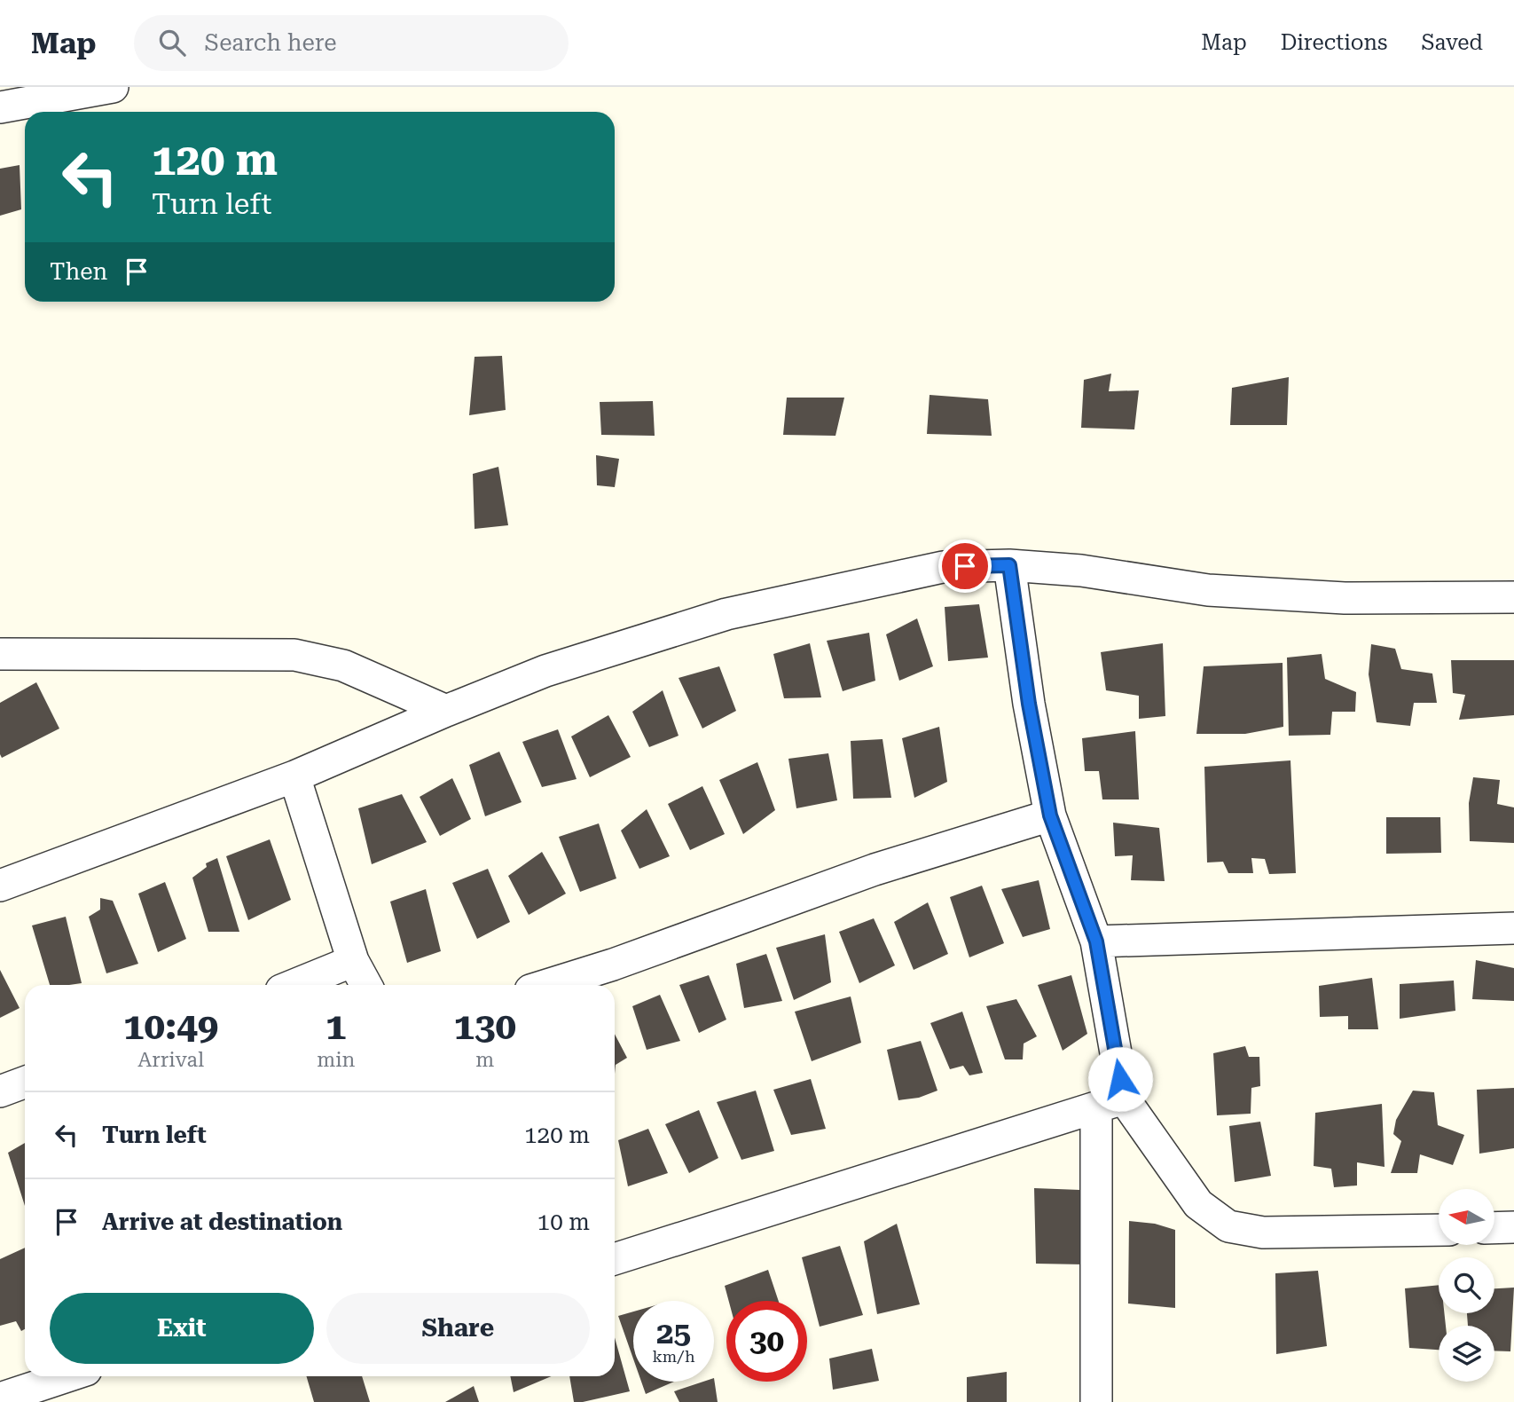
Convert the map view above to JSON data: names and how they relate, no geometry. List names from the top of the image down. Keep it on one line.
{"north":"left","page":{"header":"Map","search":"Search here","nav":["Map","Directions","Saved"],"turn":["120 m","Turn left"],"then":"Then","eta":["10:49","Arrival","1","min","130","m"],"list":[{"name":"Turn left","value":"120 m"},{"name":"Arrive at destination","value":"10 m"}],"buttons":["Exit","Share"],"speed":"25 km/h","limit":"30"}}
